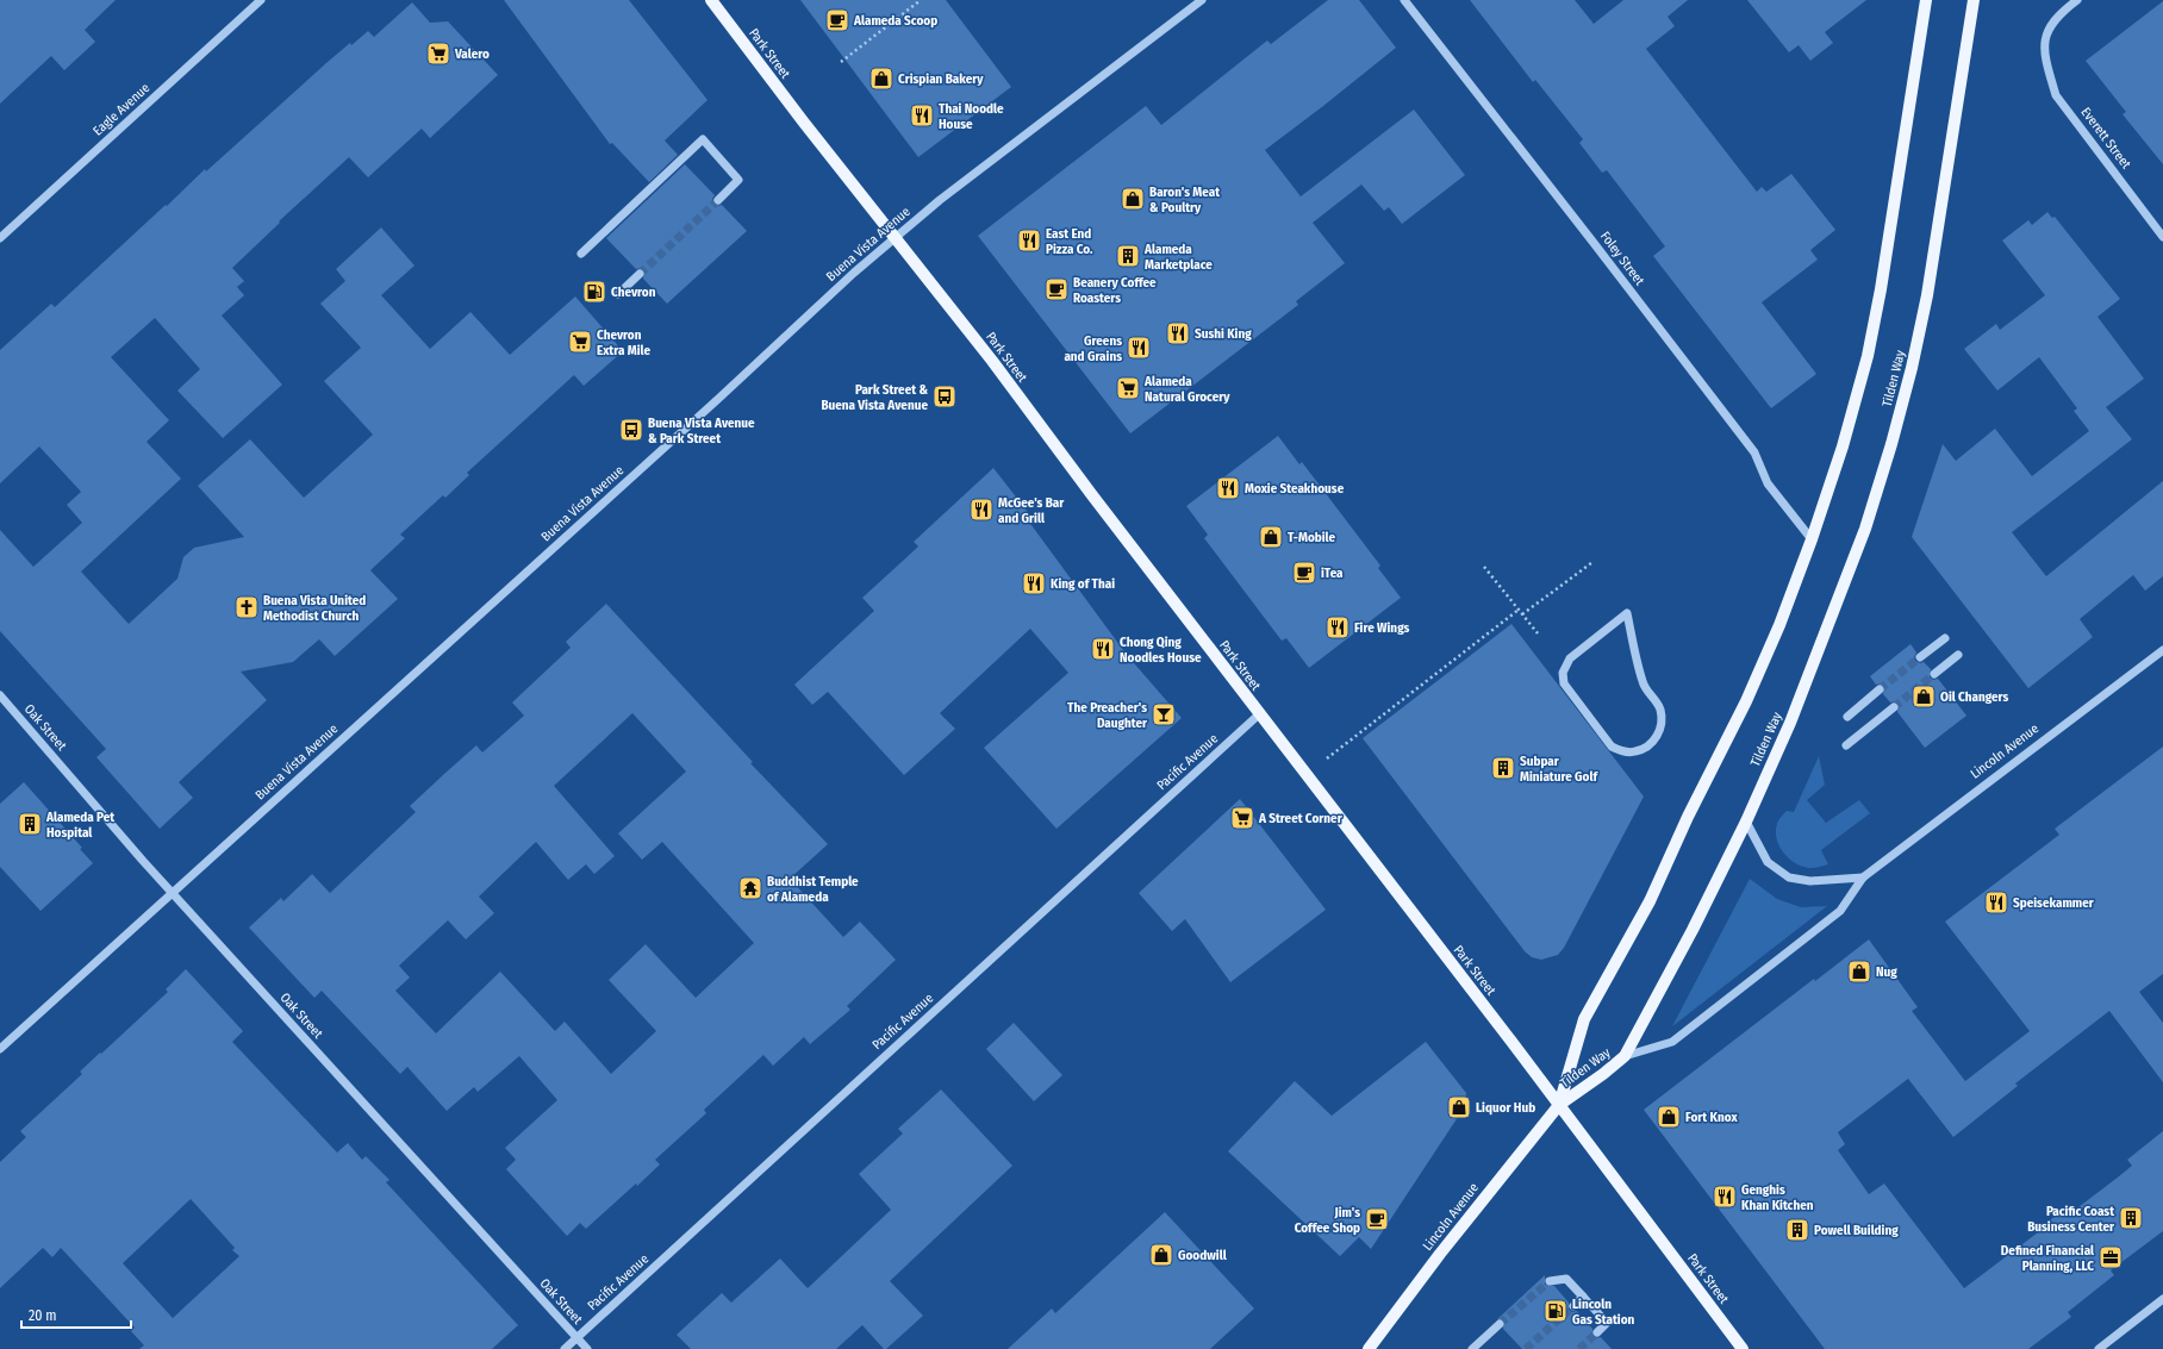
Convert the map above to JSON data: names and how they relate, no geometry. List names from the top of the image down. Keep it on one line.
{"streets":{"main road":["Park Street","Tilden Way","Lincoln Avenue"],"street":["Eagle Avenue","Everett Street","Buena Vista Avenue","Foley Street","Oak Street","Pacific Avenue"]},"crossings":[["Park Street","Buena Vista Avenue"],["Park Street","Tilden Way"],["Park Street","Lincoln Avenue"],["Park Street","Pacific Avenue"],["Buena Vista Avenue","Oak Street"],["Foley Street","Tilden Way"],["Tilden Way","Lincoln Avenue"],["Oak Street","Pacific Avenue"]],"places":{"cafe":["Alameda Scoop","Beanery Coffee Roasters","iTea","Jim's Coffee Shop"],"supermarket":["Valero","Chevron Extra Mile","Alameda Natural Grocery","A Street Corner"],"shop":["Crispian Bakery","Baron's Meat & Poultry","T-Mobile","Oil Changers","Nug","Liquor Hub","Fort Knox","Goodwill"],"restaurant":["Thai Noodle House","East End Pizza Co.","Sushi King","Greens and Grains","Moxie Steakhouse","McGee's Bar and Grill","King of Thai","Fire Wings","Chong Qing Noodles House","Speisekammer","Genghis Khan Kitchen"],"building":["Alameda Marketplace","Subpar Miniature Golf","Alameda Pet Hospital","Pacific Coast Business Center","Powell Building"],"fuel station":["Chevron","Lincoln Gas Station"],"bus stop":["Park Street & Buena Vista Avenue","Buena Vista Avenue & Park Street"],"church":["Buena Vista United Methodist Church"],"bar":["The Preacher's Daughter"],"temple":["Buddhist Temple of Alameda"],"office":["Defined Financial Planning, LLC"]},"scale_bar":"20 m"}
